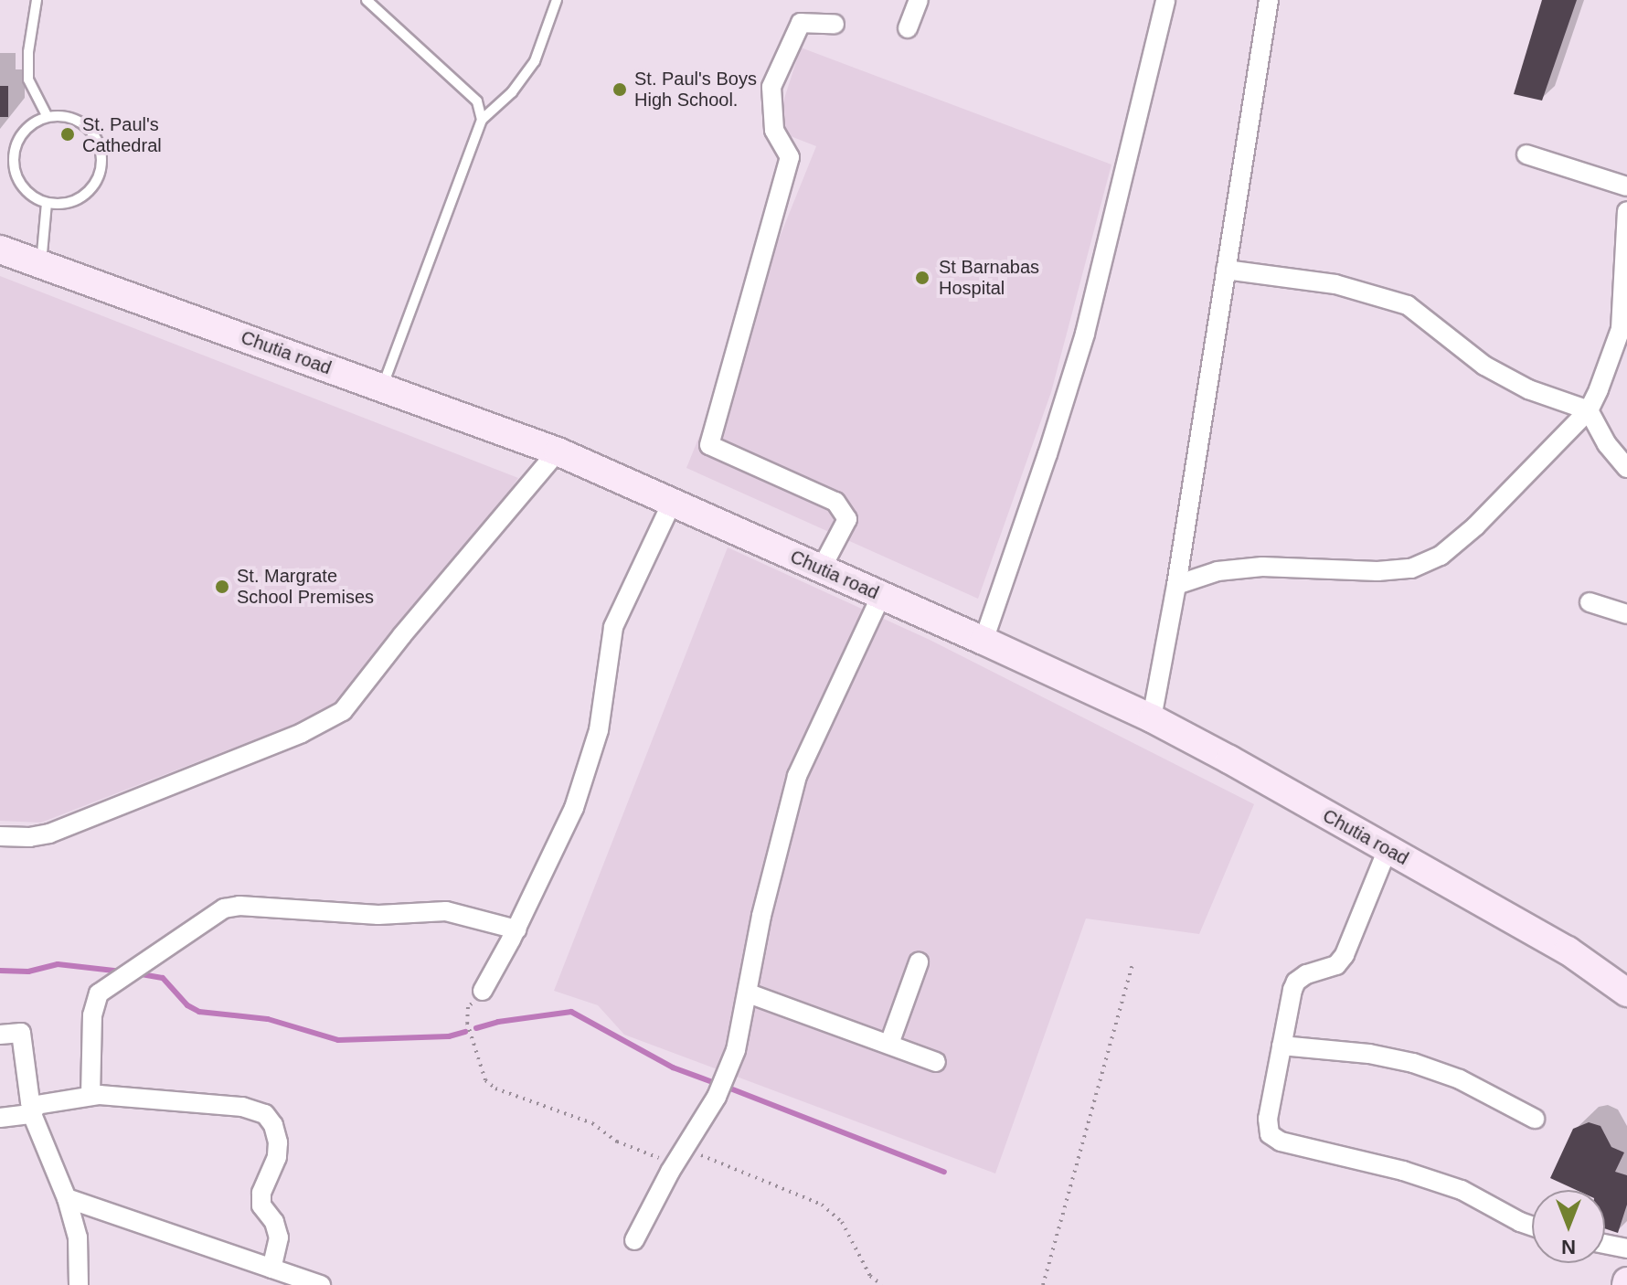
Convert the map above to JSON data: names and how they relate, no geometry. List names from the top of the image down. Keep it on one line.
{"streets":{"street":["Chutia road"]},"places":["St. Paul's Boys High School.","St. Paul's Cathedral","St Barnabas Hospital","St. Margrate School Premises"],"north":"bottom"}
